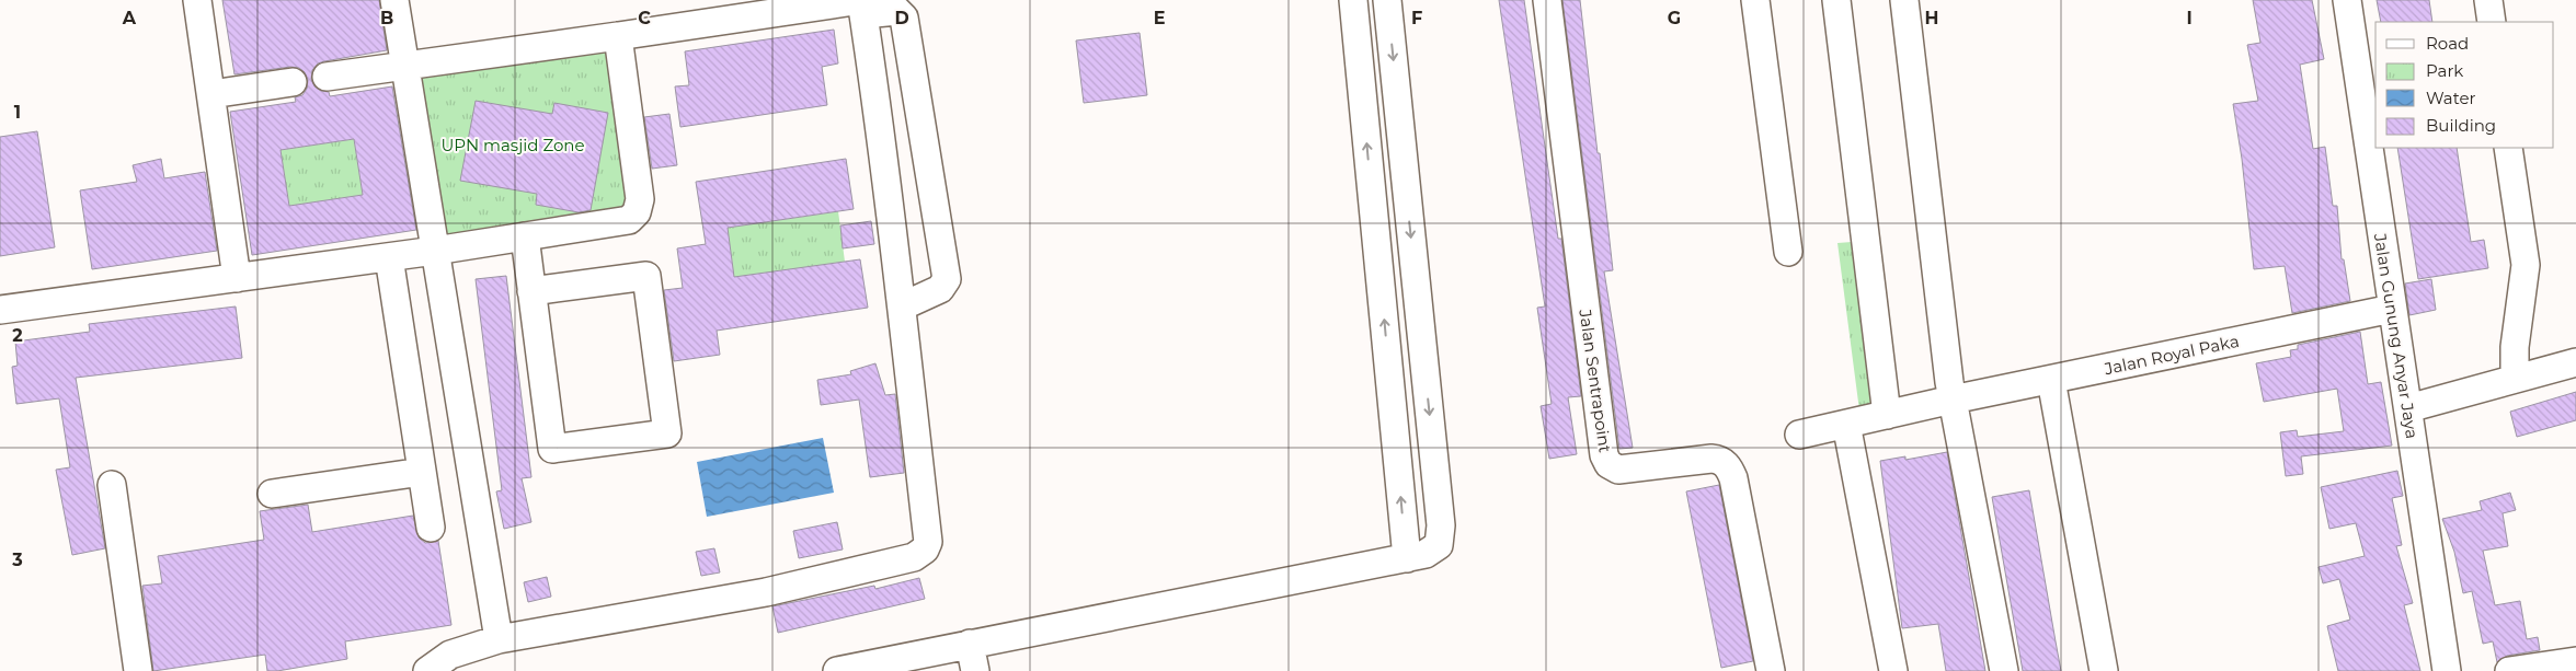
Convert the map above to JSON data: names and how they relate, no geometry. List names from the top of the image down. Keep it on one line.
{"streets":{"street":["Jalan Gunung Anyar Jaya","Jalan Royal Paka","Jalan Sentrapoint"]},"crossings":[["Jalan Gunung Anyar Jaya","Jalan Royal Paka"]],"parks":["UPN masjid Zone"],"legend":["Road","Park","Water","Building"],"grid":{"columns":["A","B","C","D","E","F","G","H","I"],"rows":["1","2","3"]}}
